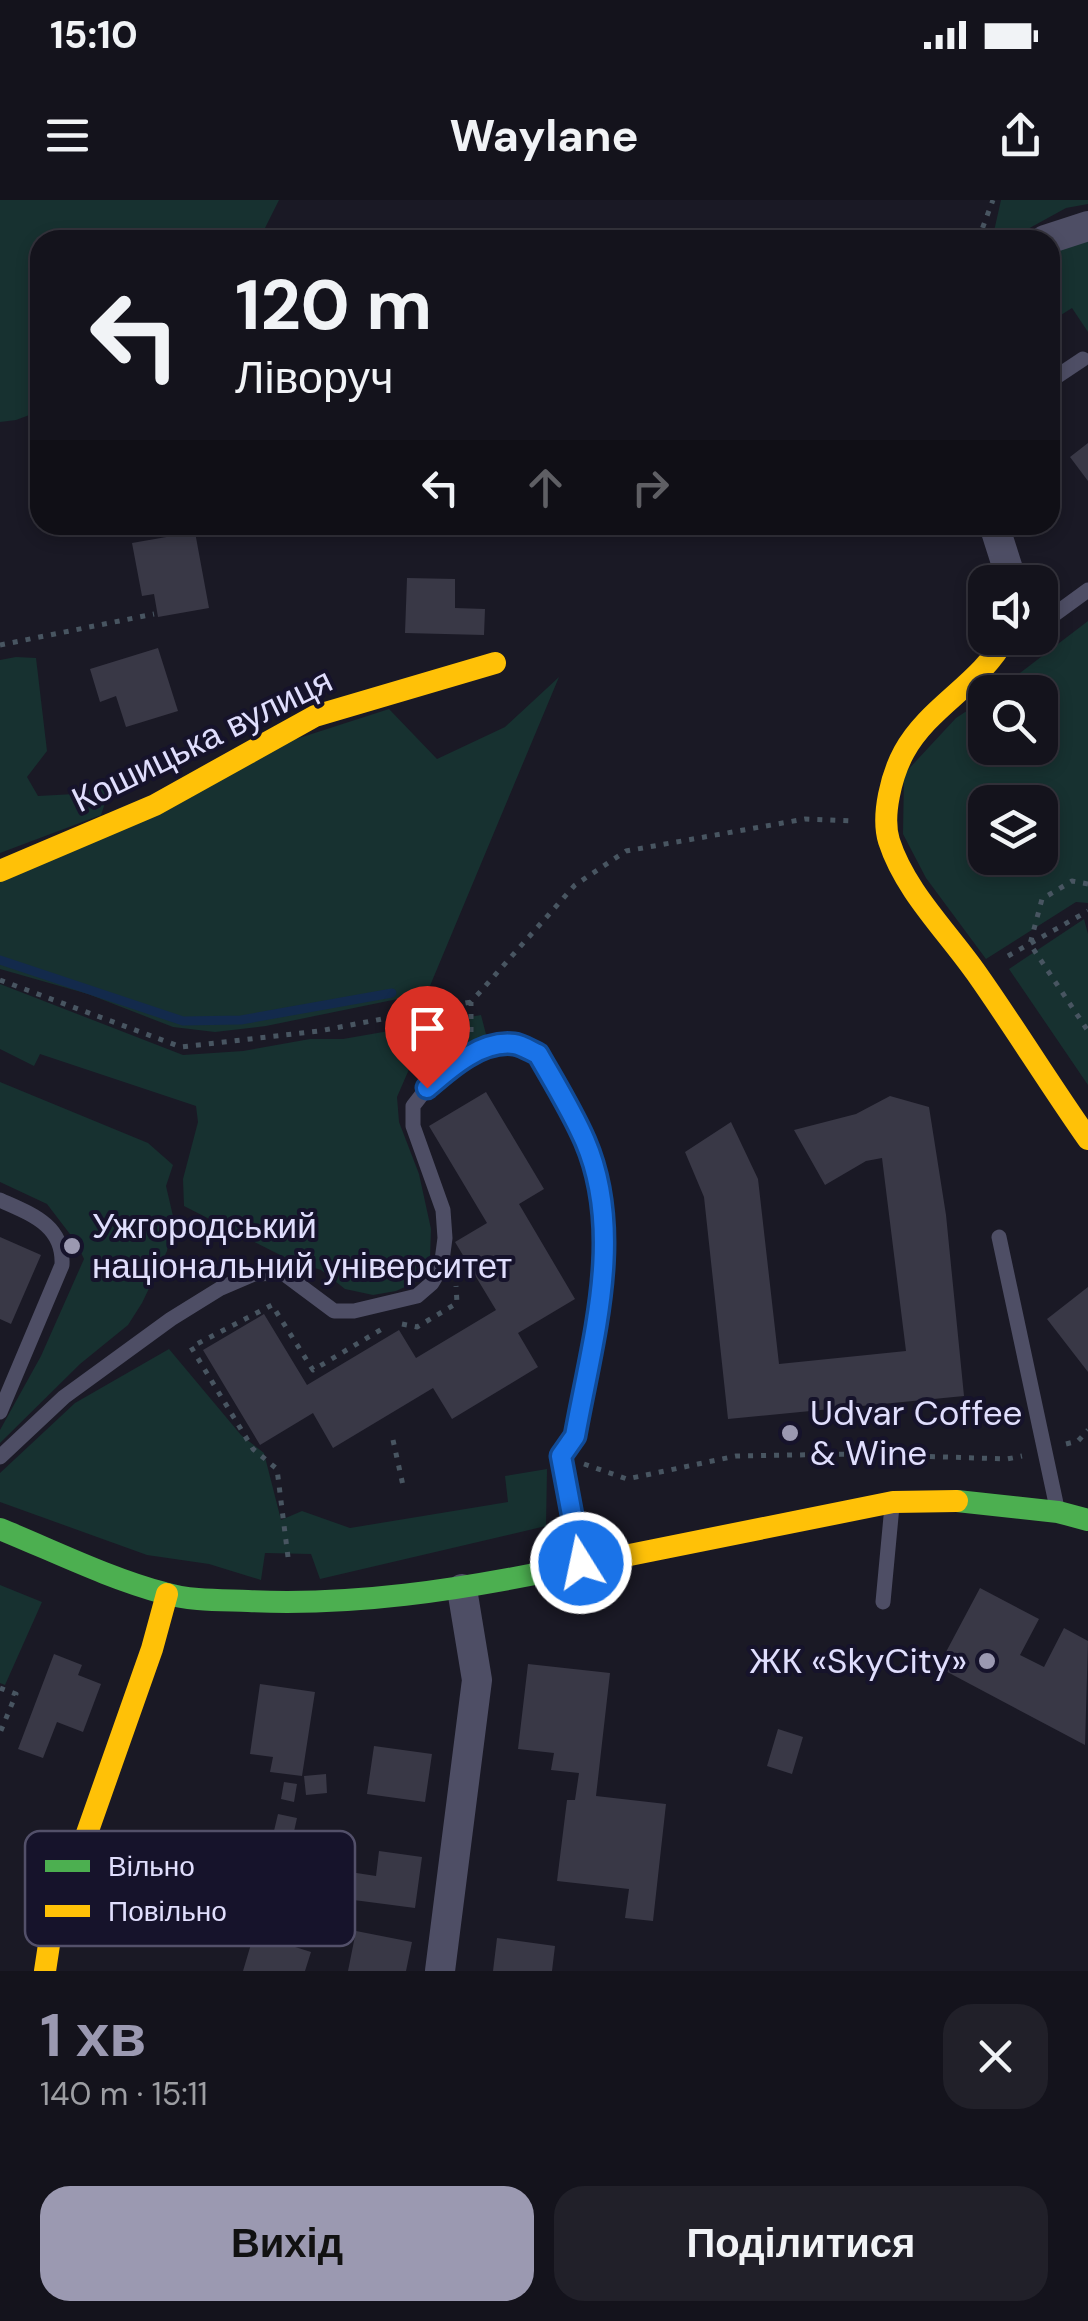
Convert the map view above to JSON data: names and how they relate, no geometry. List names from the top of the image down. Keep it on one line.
{"streets":{"street":["Кошицька вулиця"]},"places":["Ужгородський національний університет","Udvar Coffee & Wine","ЖК «SkyCity»"],"legend":["Вільно","Повільно"],"page":{"status":"15:10","header":"Waylane","turn":["120 m","Ліворуч"],"heading":["1 хв","140 m · 15:11"],"buttons":["Вихід","Поділитися"]}}
